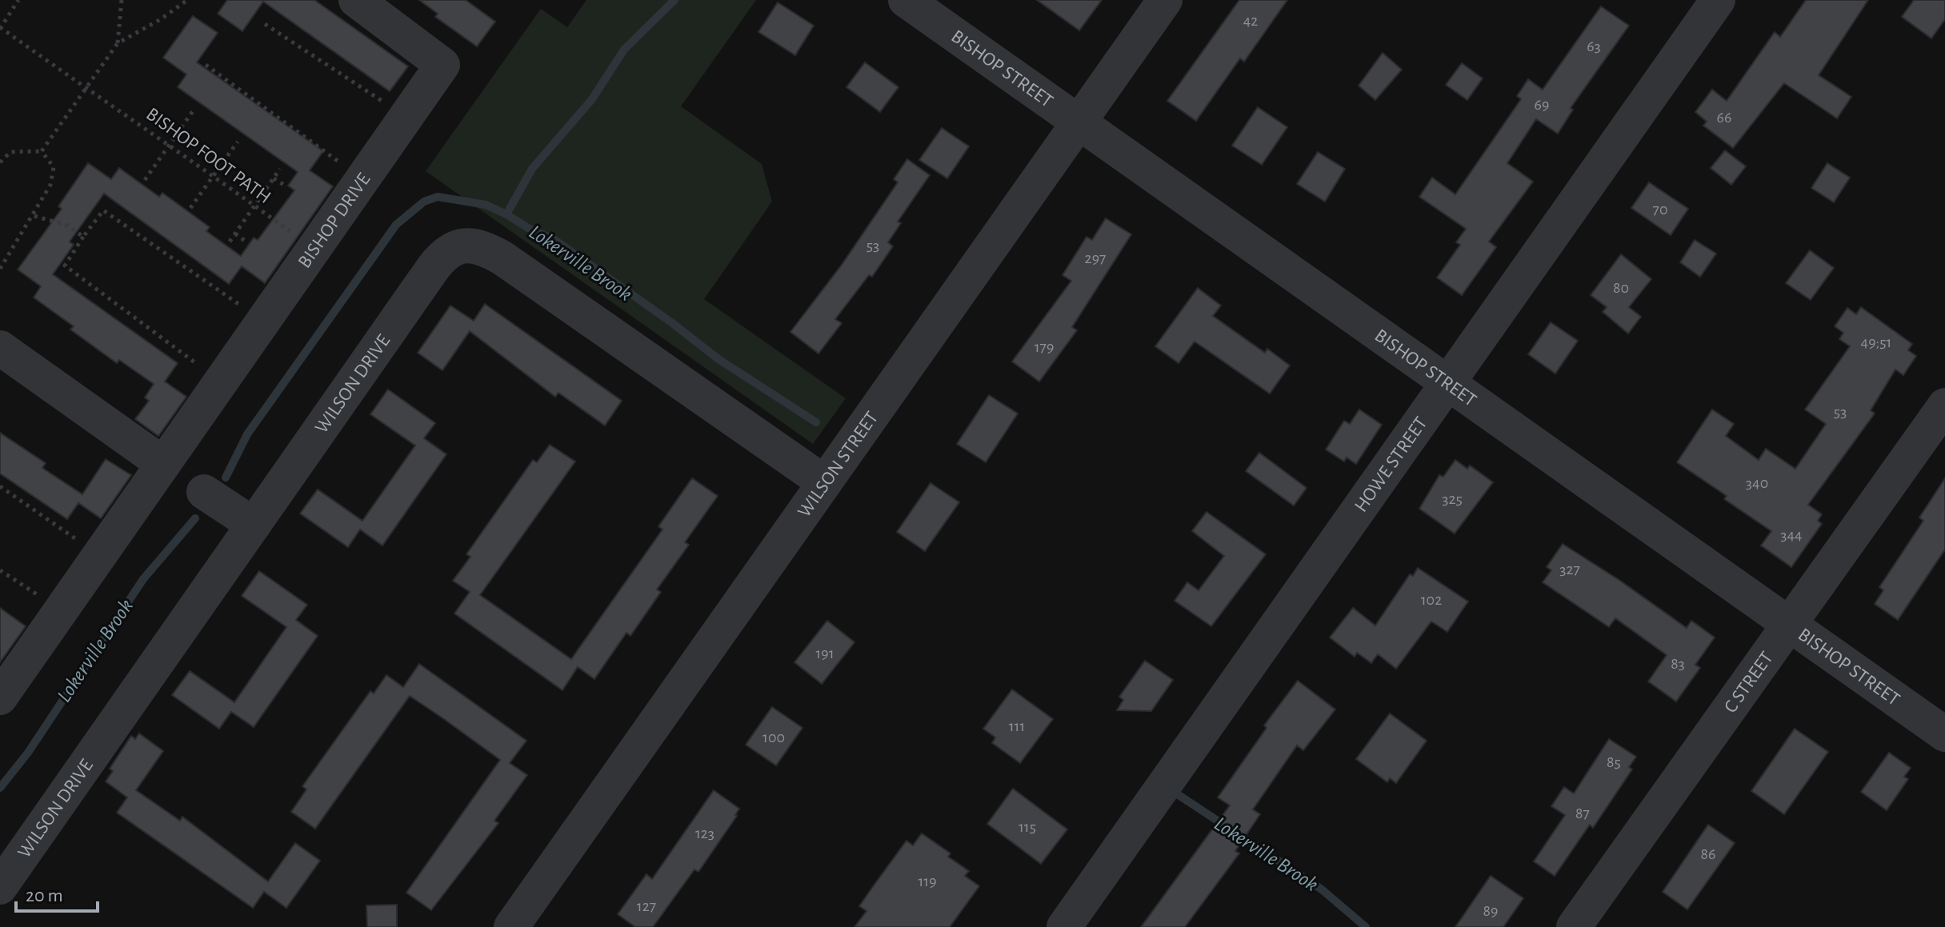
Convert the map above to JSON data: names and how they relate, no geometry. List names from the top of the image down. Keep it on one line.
{"streets":{"street":["BISHOP STREET","BISHOP DRIVE","WILSON DRIVE","WILSON STREET","HOWE STREET","C STREET"],"path":["BISHOP FOOT PATH"]},"crossings":[["BISHOP STREET","WILSON STREET"],["BISHOP STREET","HOWE STREET"],["BISHOP STREET","C STREET"],["BISHOP FOOT PATH","BISHOP DRIVE"],["WILSON DRIVE","WILSON STREET"]],"water":["Lokerville Brook"],"house_numbers":["42","63","69","66","70","53","297","80","49;51","179","53","340","325","344","327","102","191","83","111","100","85","87","115","123","86","119","127","89"],"scale_bar":"20 m"}
